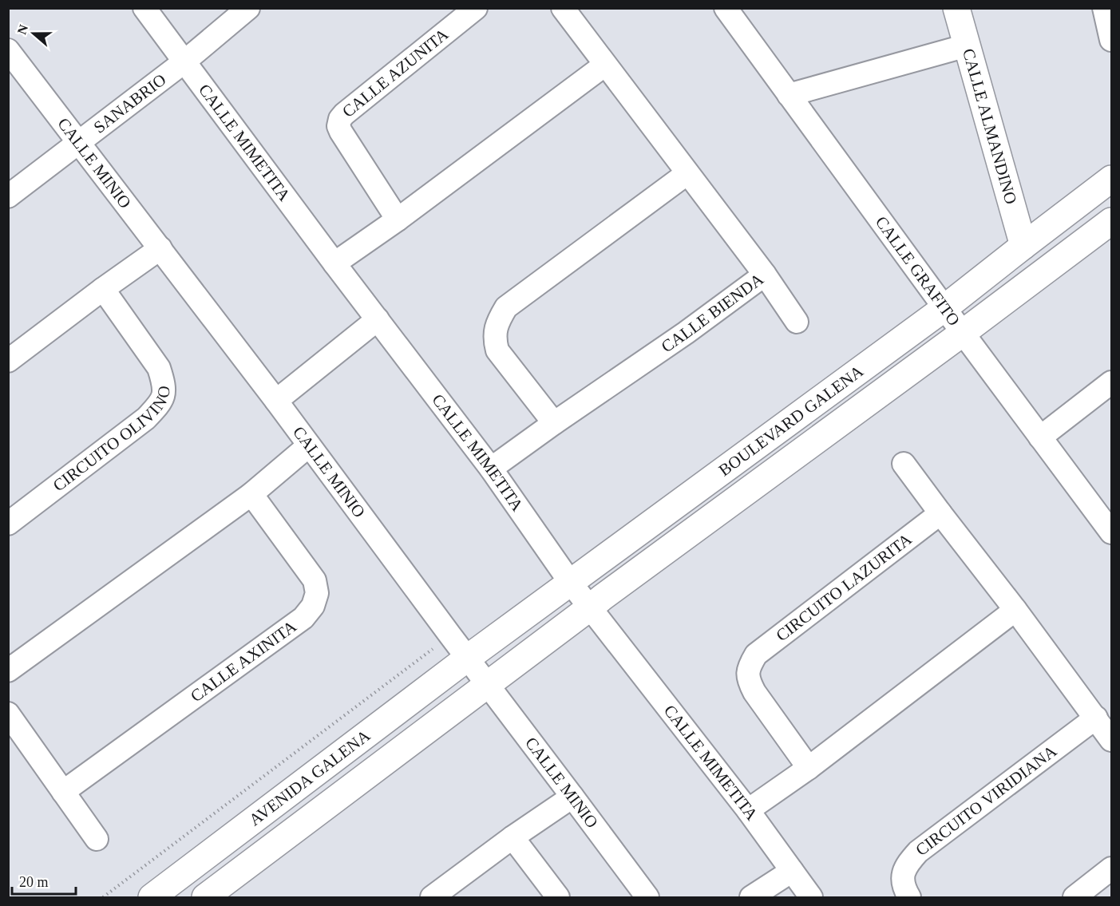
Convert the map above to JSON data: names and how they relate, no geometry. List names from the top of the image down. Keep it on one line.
{"streets":{"street":["CALLE AZUNITA","SANABRIO","CALLE ALMANDINO","CALLE MIMETITA","CALLE MINIO","CALLE GRAFITO","CALLE BIENDA","BOULEVARD GALENA","CIRCUITO OLIVINO","CIRCUITO LAZURITA","CALLE AXINITA","AVENIDA GALENA","CIRCUITO VIRIDIANA"]},"crossings":[["SANABRIO","CALLE MIMETITA"],["SANABRIO","CALLE MINIO"],["CALLE ALMANDINO","BOULEVARD GALENA"],["CALLE MIMETITA","CALLE BIENDA"],["CALLE MIMETITA","BOULEVARD GALENA"],["CALLE MINIO","BOULEVARD GALENA"],["CALLE MINIO","AVENIDA GALENA"],["CALLE GRAFITO","BOULEVARD GALENA"],["BOULEVARD GALENA","AVENIDA GALENA"]],"scale_bar":"20 m","north":"left"}
